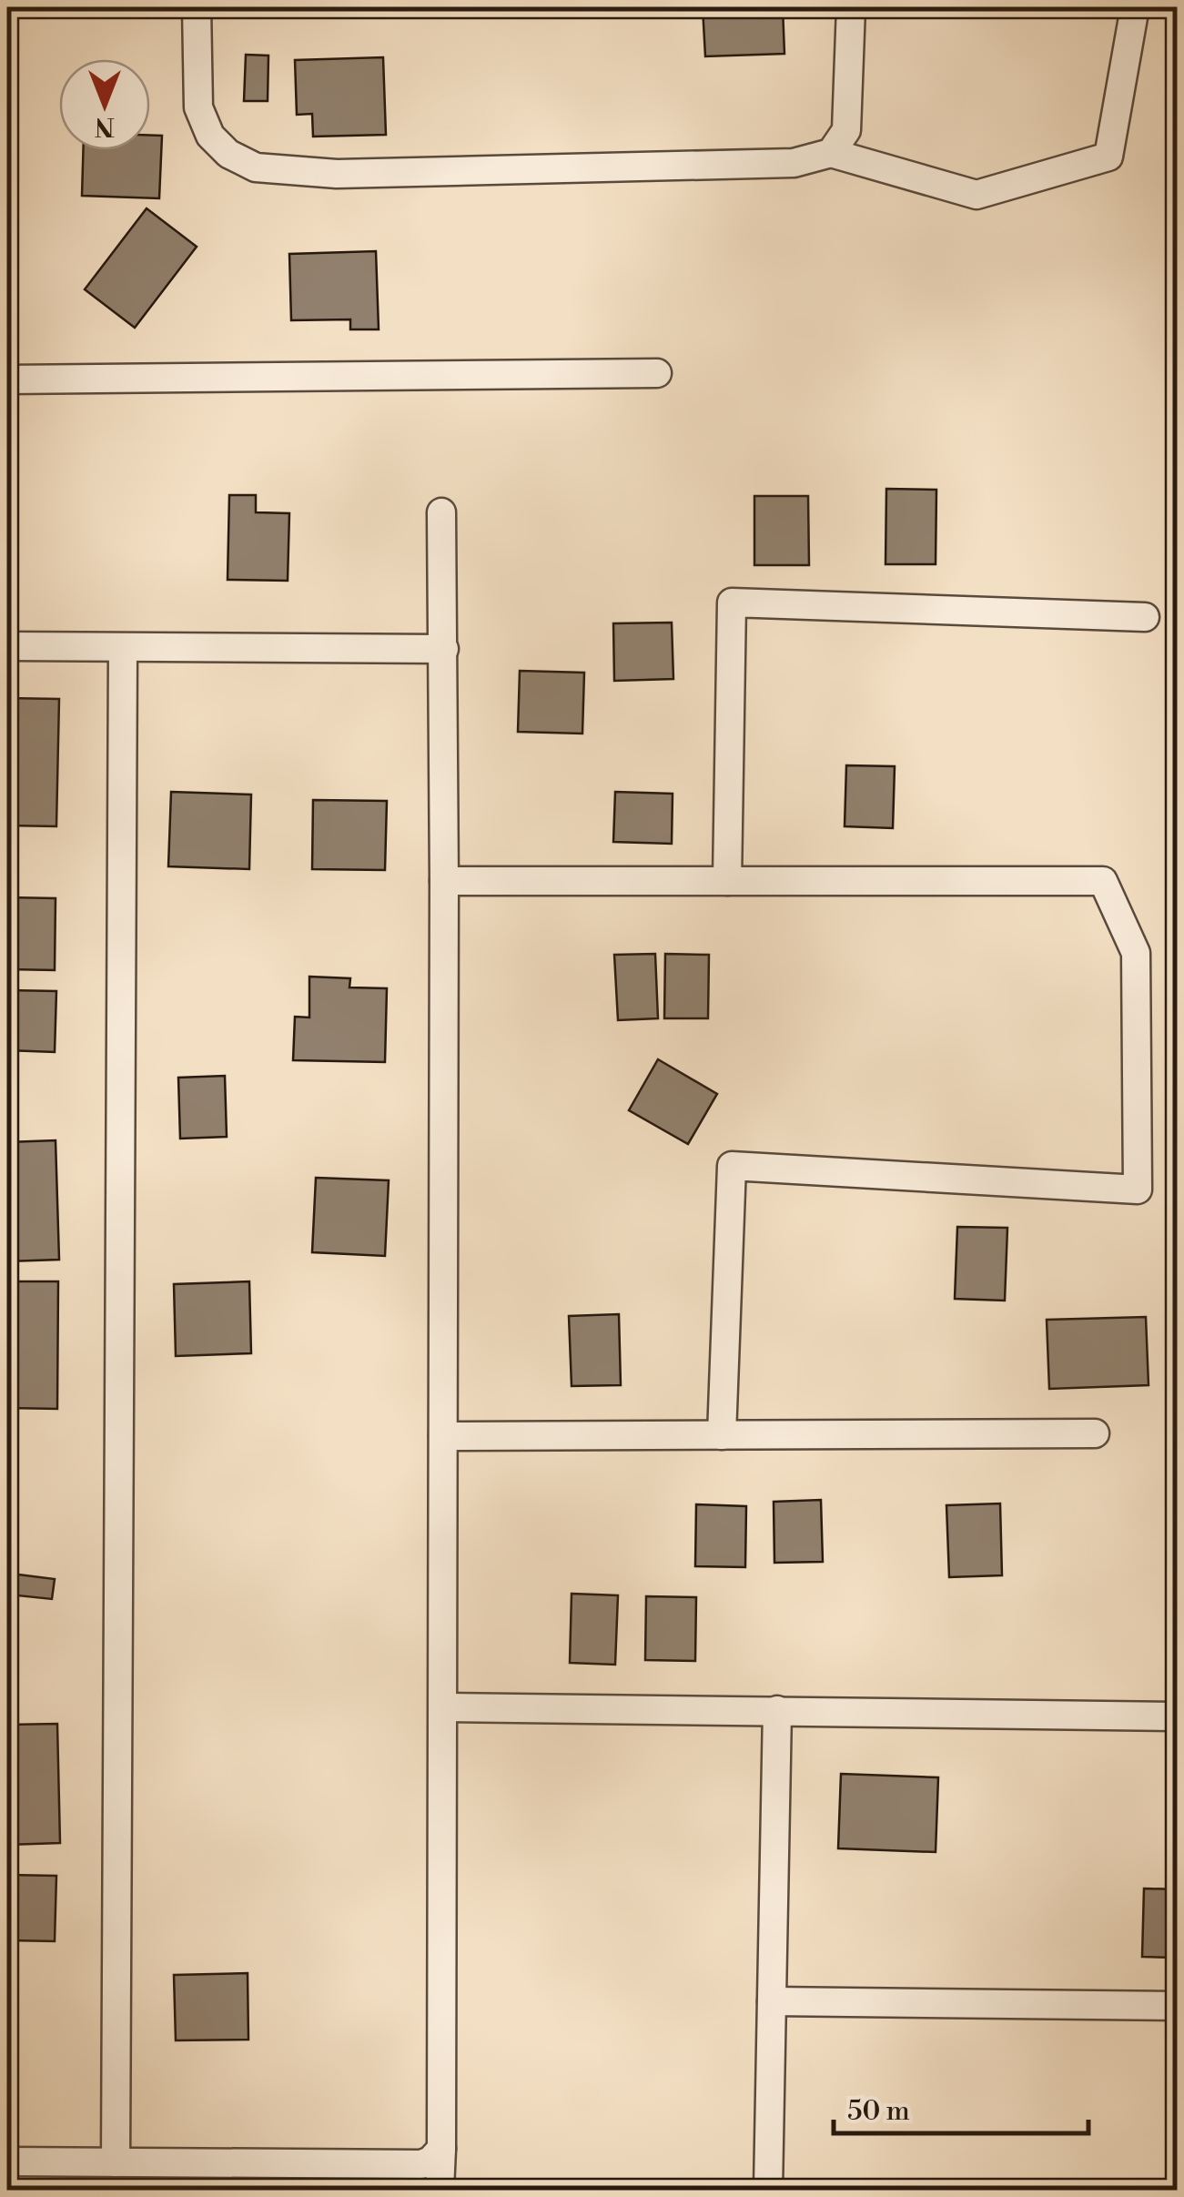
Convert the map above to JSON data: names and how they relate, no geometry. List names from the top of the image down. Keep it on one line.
{"scale_bar":"50 m","north":"bottom"}
